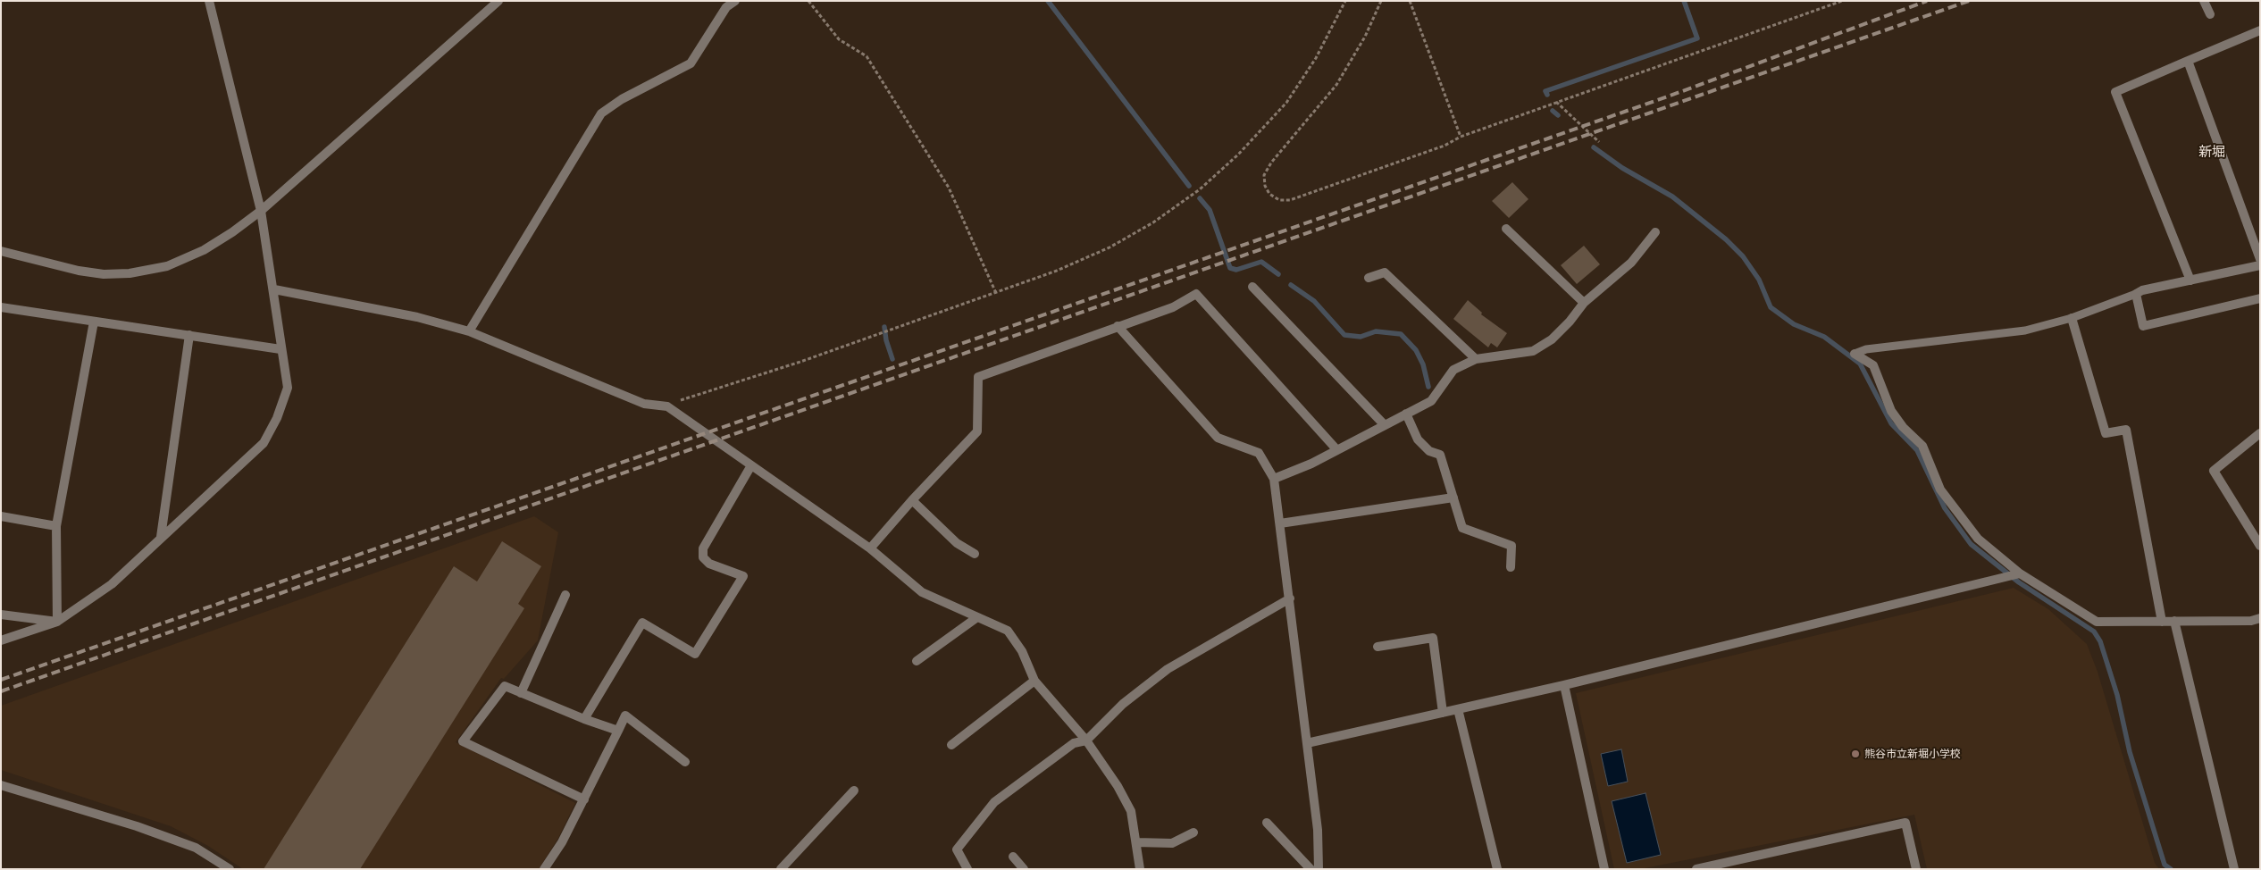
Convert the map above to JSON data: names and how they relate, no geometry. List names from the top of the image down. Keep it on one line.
{"districts":["新堀"],"places":["熊谷市立新堀小学校"]}
